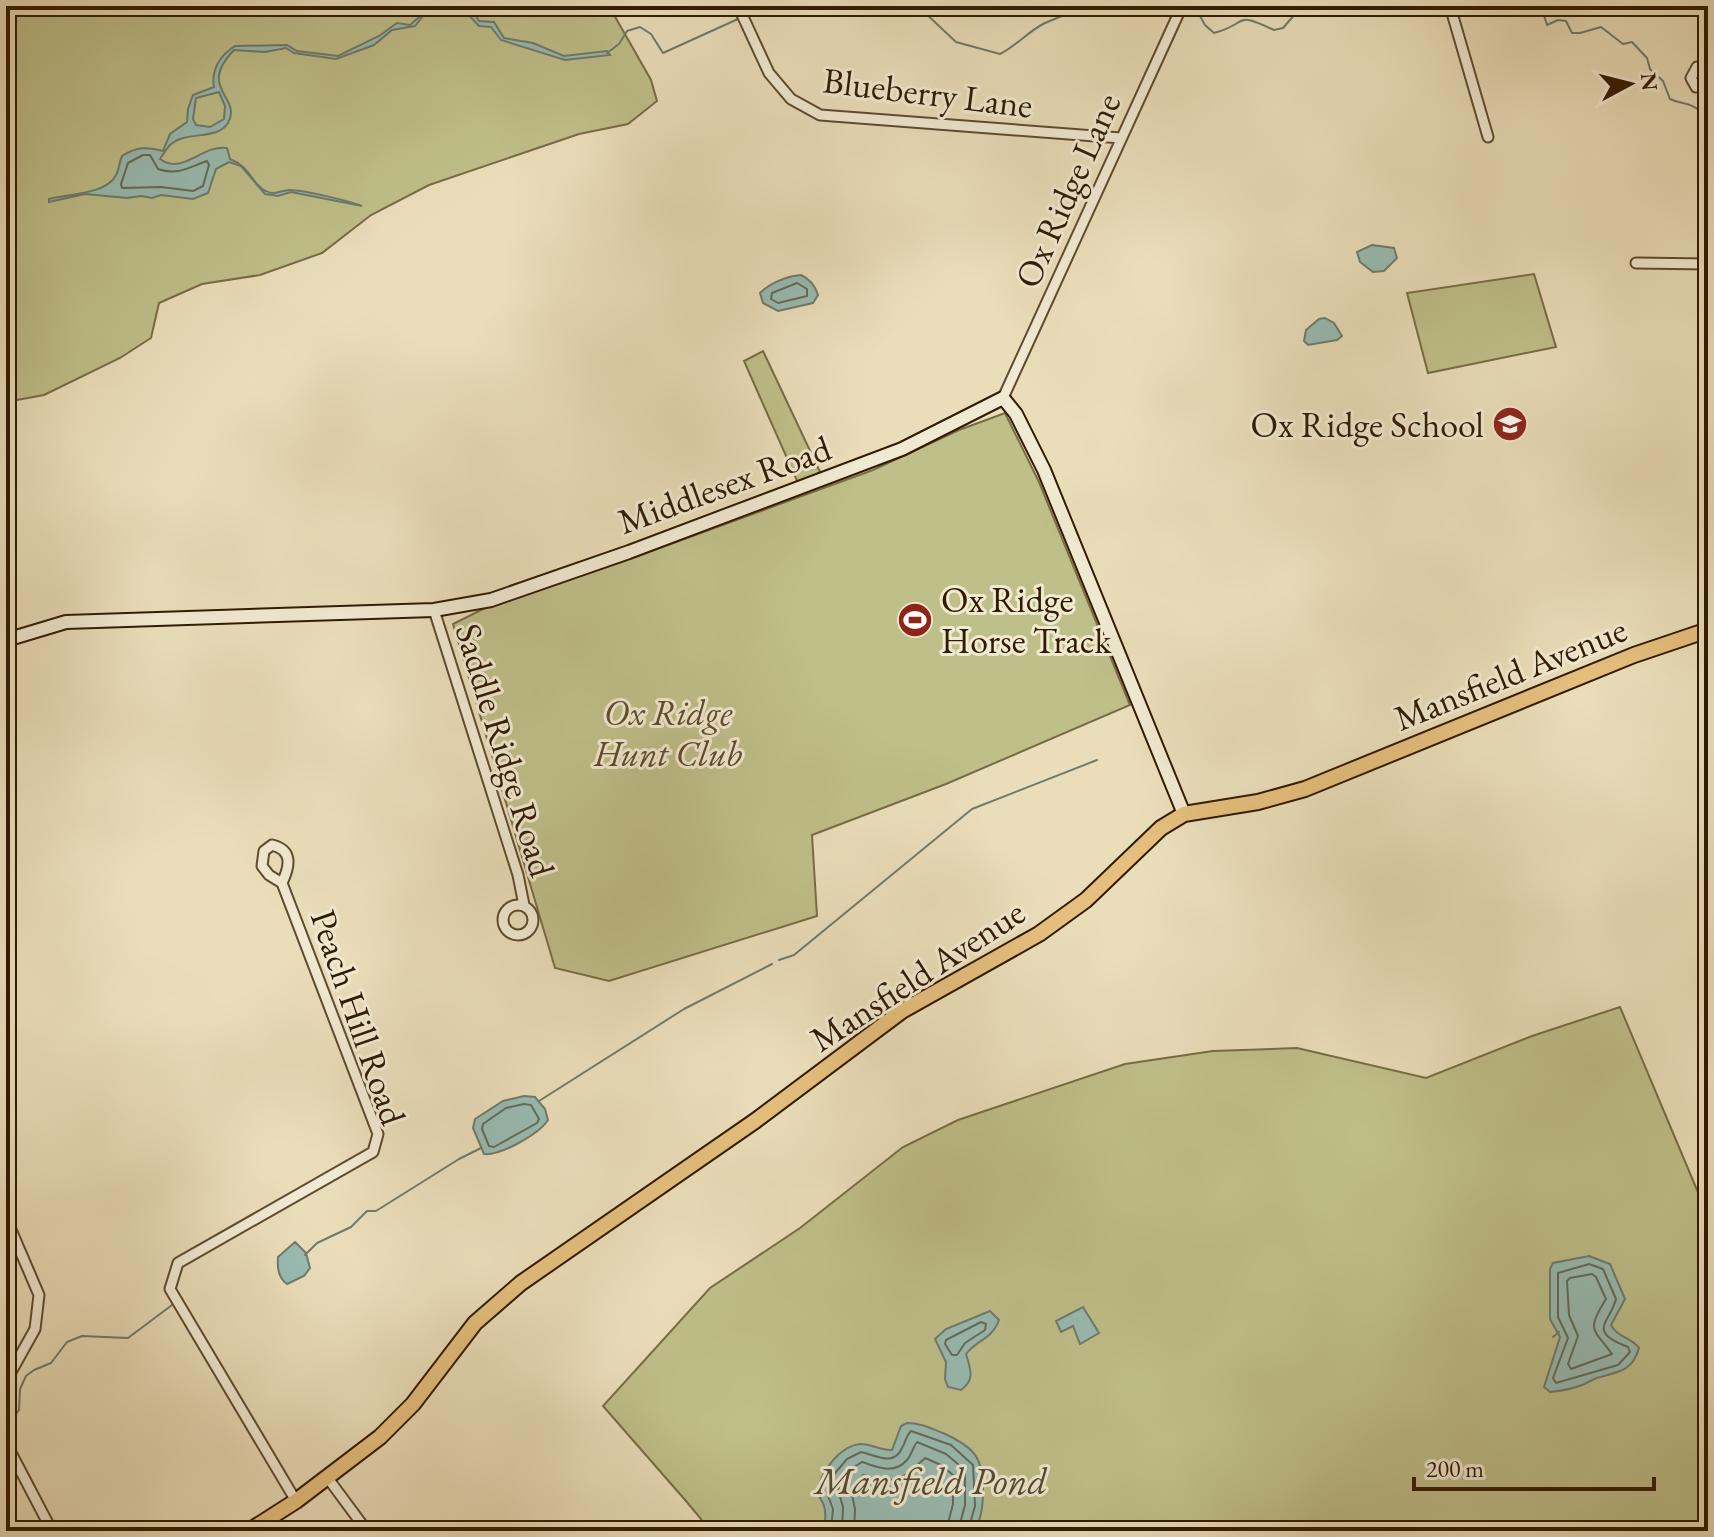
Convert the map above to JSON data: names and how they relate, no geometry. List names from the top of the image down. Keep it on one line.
{"streets":{"main road":["Middlesex Road","Mansfield Avenue"],"street":["Blueberry Lane","Ox Ridge Lane","Saddle Ridge Road","Peach Hill Road"]},"crossings":[["Blueberry Lane","Ox Ridge Lane"],["Ox Ridge Lane","Middlesex Road"],["Middlesex Road","Saddle Ridge Road"],["Mansfield Avenue","Peach Hill Road"]],"water":["Mansfield Pond"],"parks":["Ox Ridge Hunt Club"],"places":{"school or university":["Ox Ridge School"],"sports":["Ox Ridge Horse Track"]},"scale_bar":"200 m","north":"right"}
